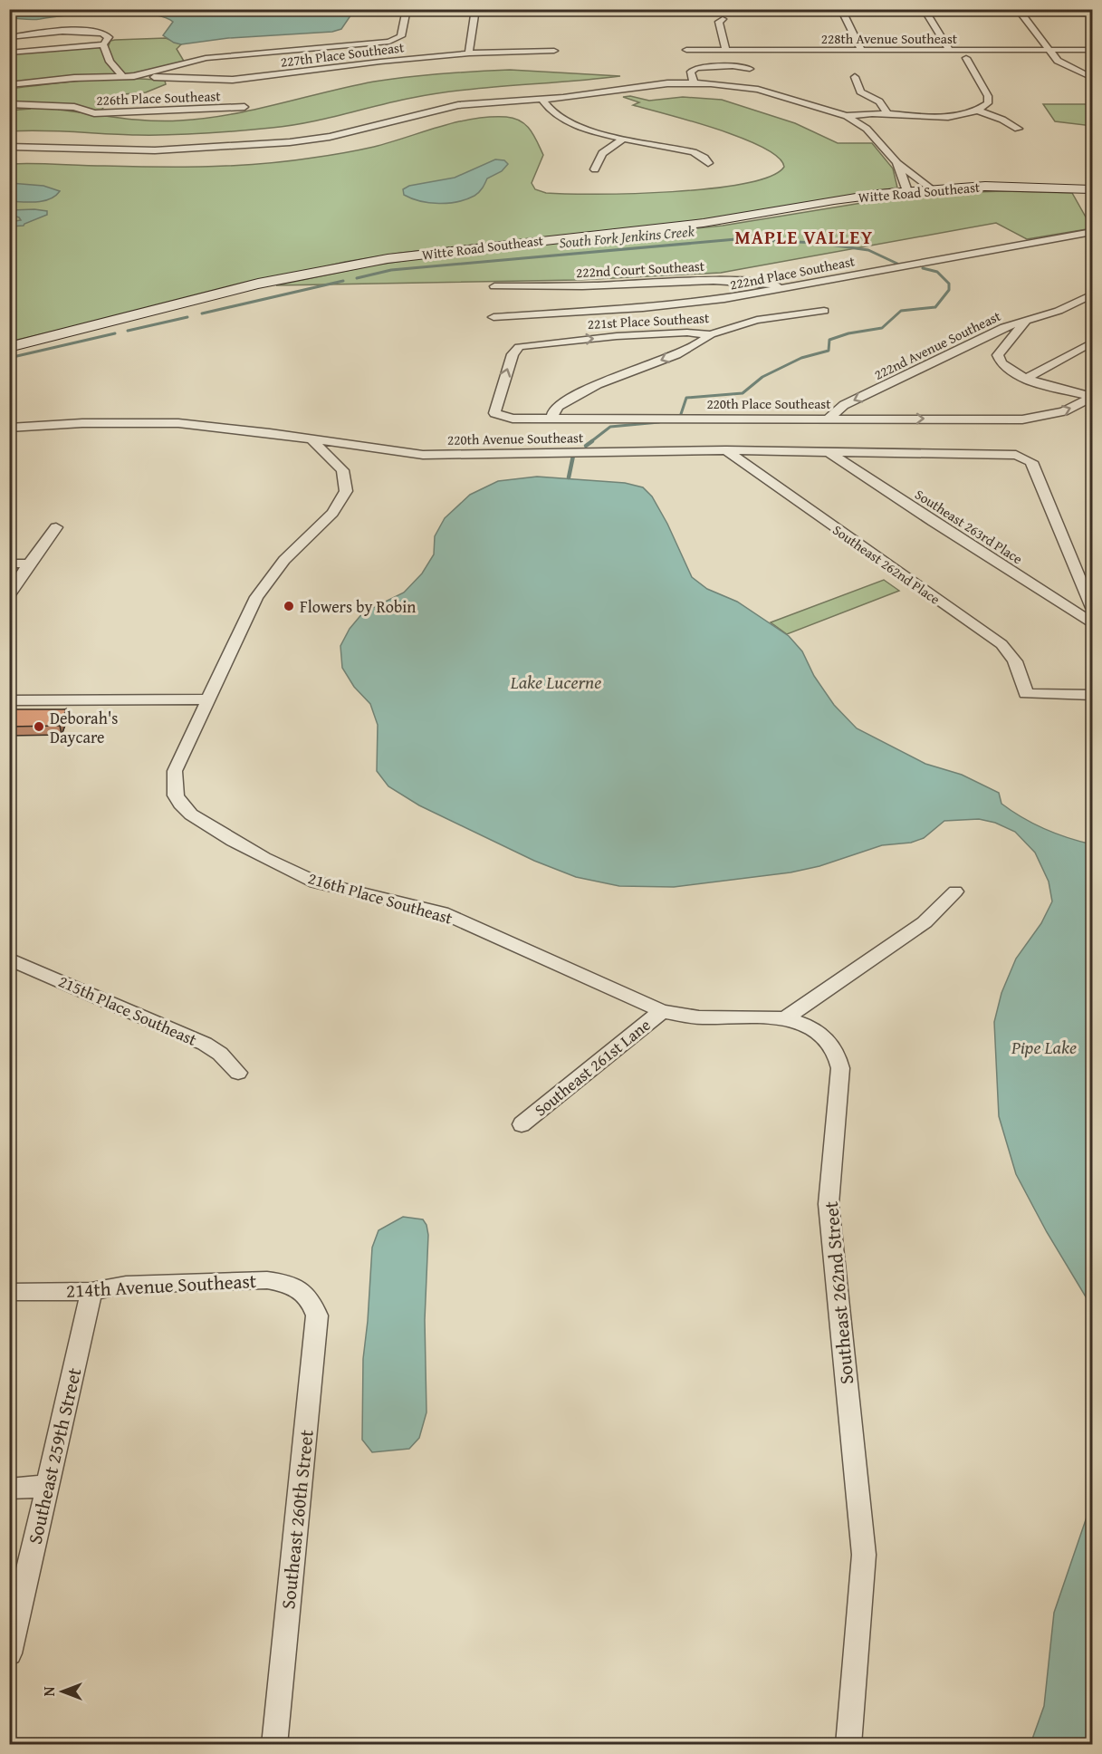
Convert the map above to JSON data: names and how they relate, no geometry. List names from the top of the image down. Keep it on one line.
{"streets":{"street":["228th Avenue Southeast","227th Place Southeast","226th Place Southeast","Witte Road Southeast","222nd Court Southeast","222nd Place Southeast","221st Place Southeast","222nd Avenue Southeast","220th Place Southeast","220th Avenue Southeast","Southeast 263rd Place","Southeast 262nd Place","216th Place Southeast","215th Place Southeast","Southeast 261st Lane","214th Avenue Southeast","Southeast 262nd Street","Southeast 259th Street","Southeast 260th Street"]},"crossings":[["222nd Court Southeast","222nd Place Southeast"],["221st Place Southeast","220th Place Southeast"],["222nd Avenue Southeast","220th Place Southeast"],["220th Avenue Southeast","Southeast 263rd Place"],["220th Avenue Southeast","Southeast 262nd Place"],["216th Place Southeast","Southeast 261st Lane"],["214th Avenue Southeast","Southeast 259th Street"],["214th Avenue Southeast","Southeast 260th Street"]],"one_way":["222nd Avenue Southeast"],"districts":["MAPLE VALLEY"],"water":["South Fork Jenkins Creek","Lake Lucerne","Pipe Lake"],"places":["Flowers by Robin","Deborah's Daycare"],"north":"left"}
